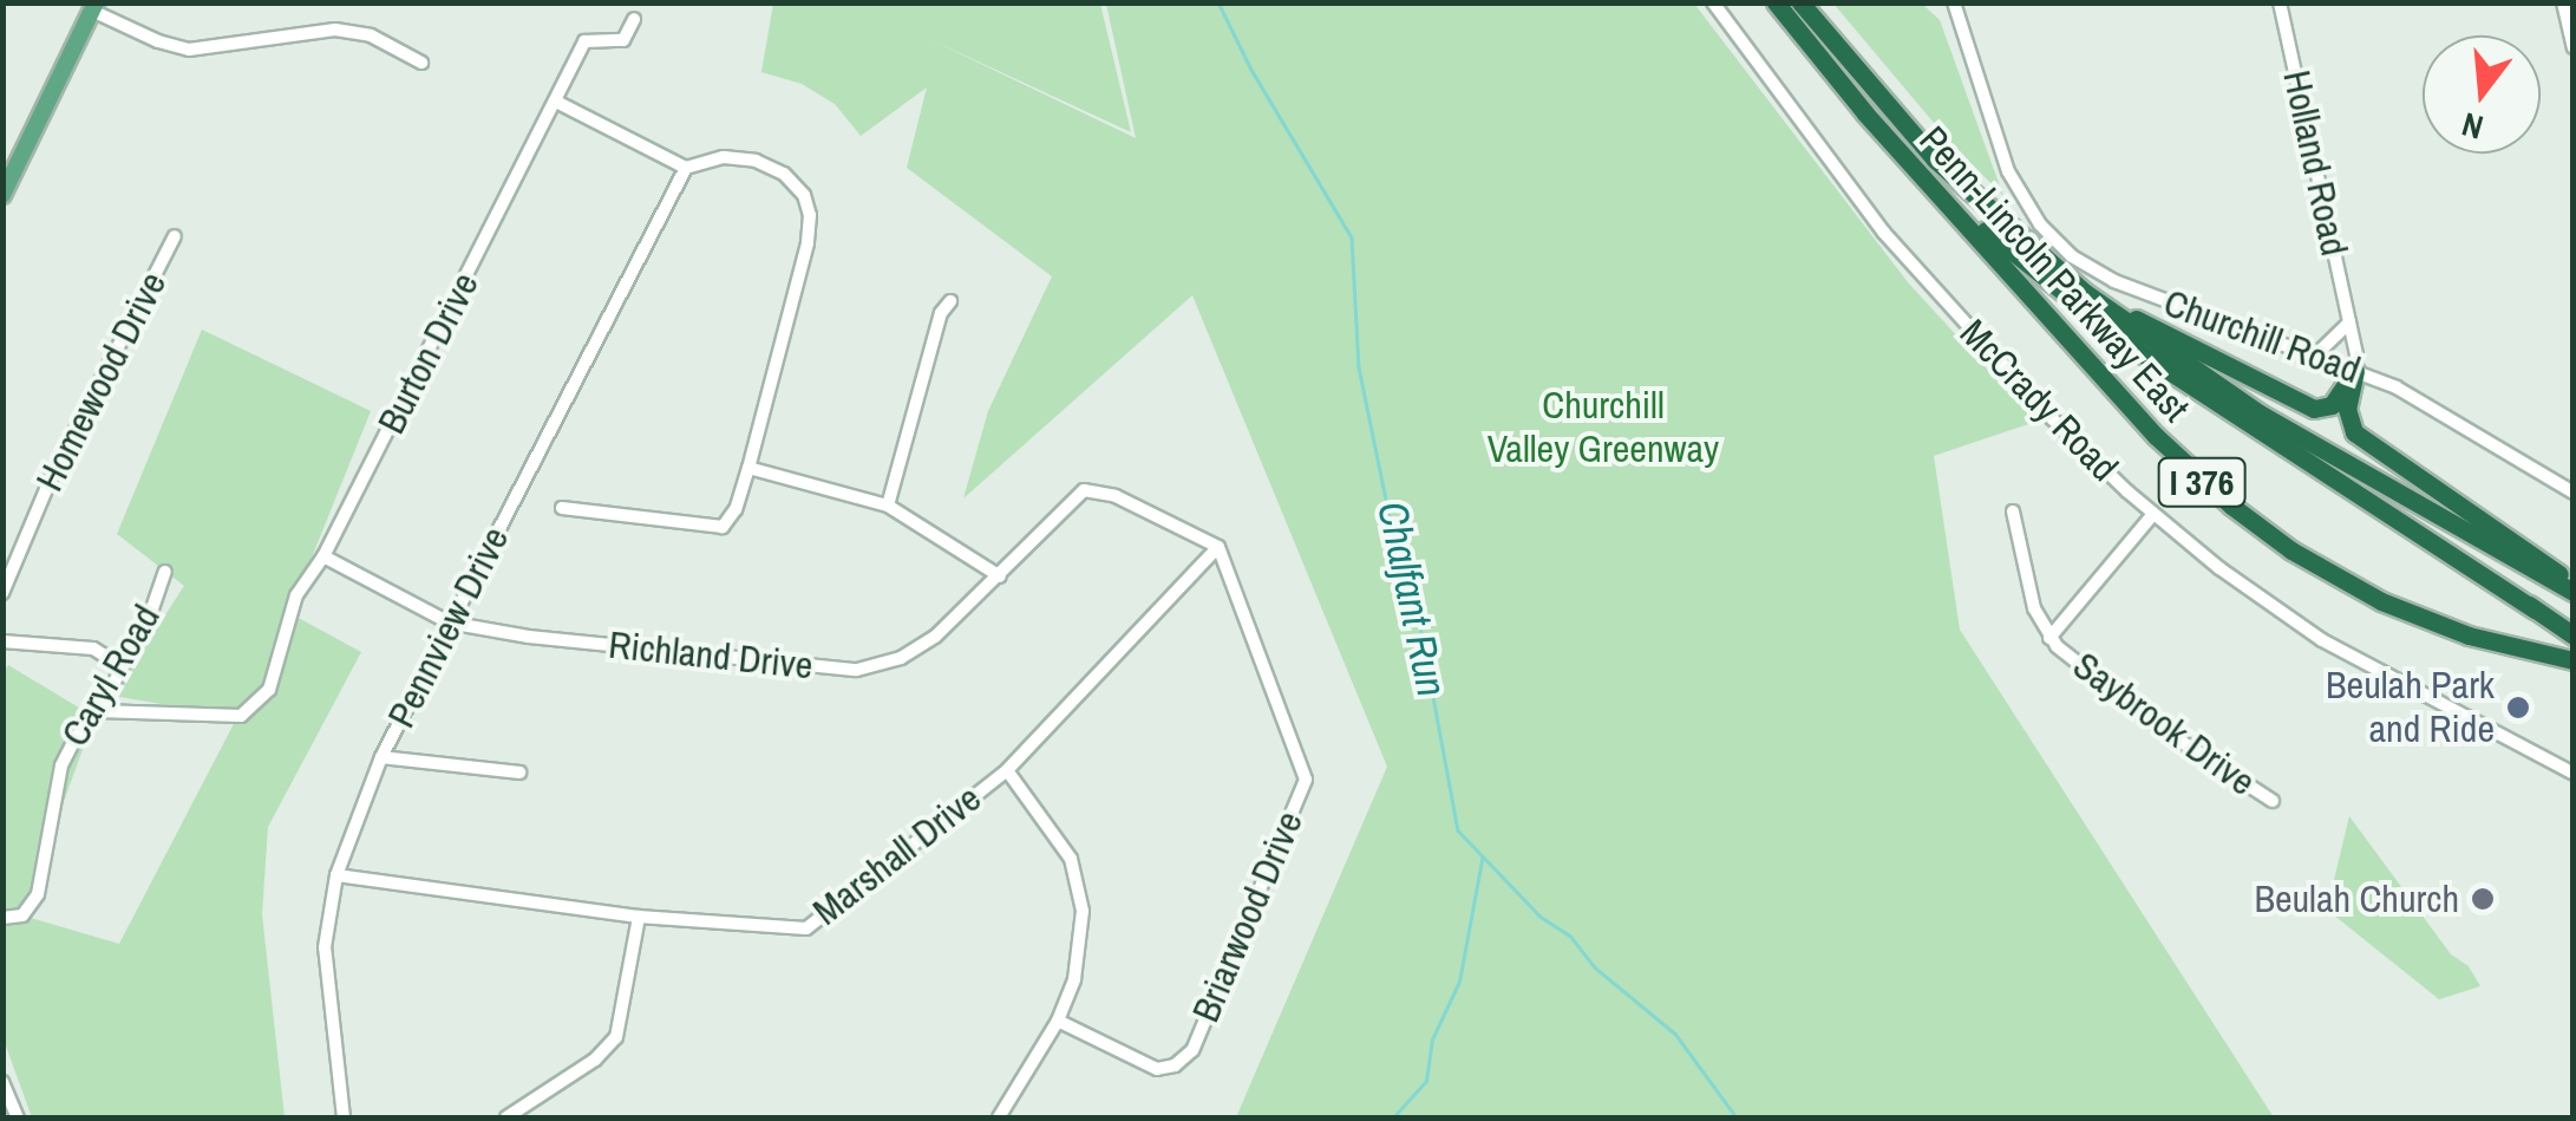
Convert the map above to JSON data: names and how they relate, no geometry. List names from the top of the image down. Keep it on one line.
{"streets":{"highway":["Penn-Lincoln Parkway East","I 376"],"street":["Holland Road","Churchill Road","Burton Drive","Homewood Drive","McCrady Road","Pennview Drive","Richland Drive","Caryl Road","Saybrook Drive","Marshall Drive","Briarwood Drive"]},"crossings":[["Holland Road","Churchill Road"],["Burton Drive","Richland Drive"],["Burton Drive","Caryl Road"],["Pennview Drive","Richland Drive"],["Pennview Drive","Marshall Drive"],["Richland Drive","Marshall Drive"],["Richland Drive","Briarwood Drive"],["Marshall Drive","Briarwood Drive"]],"water":["Chalfant Run"],"parks":["Churchill Valley Greenway"],"places":["Beulah Park and Ride","Beulah Church"],"north":"bottom"}
